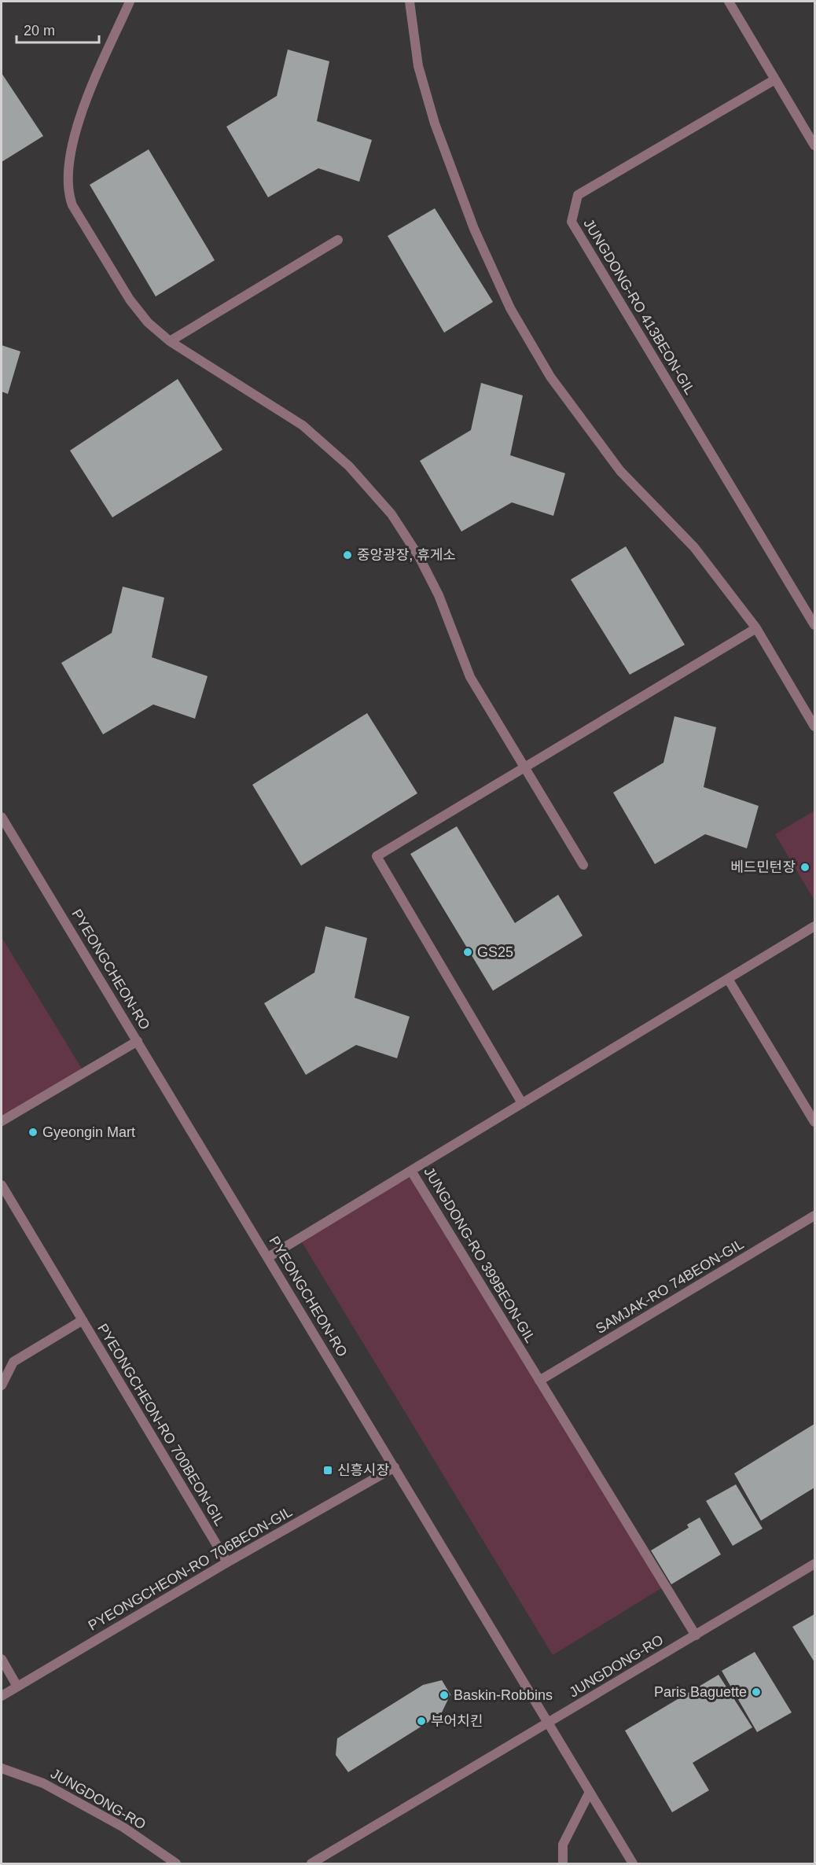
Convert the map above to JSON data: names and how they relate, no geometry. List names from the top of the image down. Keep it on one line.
{"streets":{"street":["JUNGDONG-RO 413BEON-GIL","PYEONGCHEON-RO","JUNGDONG-RO 399BEON-GIL","SAMJAK-RO 74BEON-GIL","PYEONGCHEON-RO 700BEON-GIL","PYEONGCHEON-RO 706BEON-GIL","JUNGDONG-RO"]},"crossings":[["PYEONGCHEON-RO","PYEONGCHEON-RO 706BEON-GIL"],["PYEONGCHEON-RO","JUNGDONG-RO"],["JUNGDONG-RO 399BEON-GIL","SAMJAK-RO 74BEON-GIL"],["JUNGDONG-RO 399BEON-GIL","JUNGDONG-RO"],["PYEONGCHEON-RO 700BEON-GIL","PYEONGCHEON-RO 706BEON-GIL"]],"places":{"other":["중앙광장, 휴게소","베드민턴장","GS25","Gyeongin Mart","Paris Baguette","Baskin-Robbins","부어치킨"],"transit":["신흥시장"]},"scale_bar":"20 m"}
